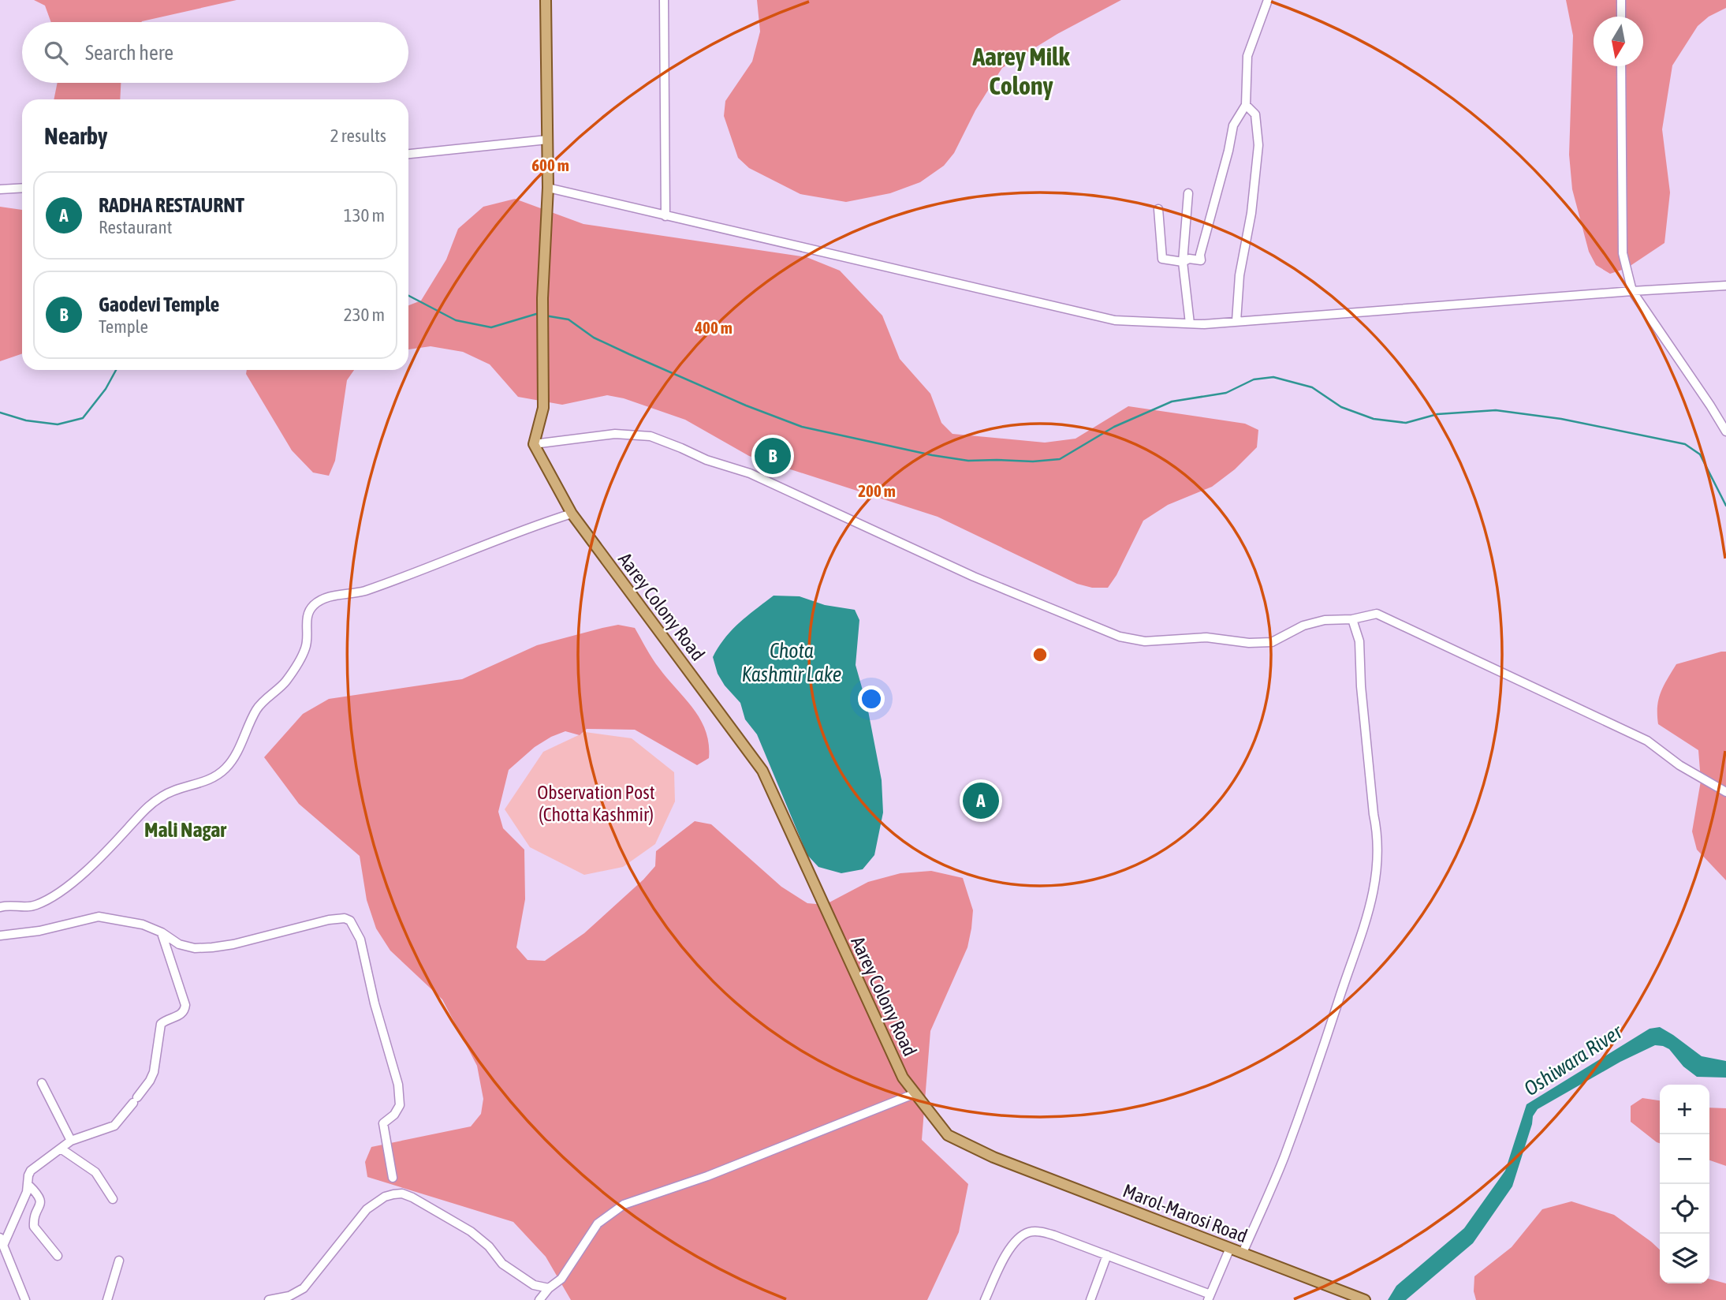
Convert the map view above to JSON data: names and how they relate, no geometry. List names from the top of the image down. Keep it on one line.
{"streets":{"main road":["Aarey Colony Road","Marol-Marosi Road"]},"crossings":[["Aarey Colony Road","Marol-Marosi Road"]],"districts":["Aarey Milk Colony","Mali Nagar"],"water":["Chota Kashmir Lake","Oshiwara River"],"parks":["Observation Post (Chotta Kashmir)"],"north":"bottom","page":{"search":"Search here","heading":["Nearby","2 results"],"list":[{"mark":"A","name":"RADHA RESTAURNT","note":"Restaurant","value":"130 m"},{"mark":"B","name":"Gaodevi Temple","note":"Temple","value":"230 m"}],"pins":["B","A"],"map_buttons":["+","−"]},"rings":["600 m","400 m","200 m"]}
